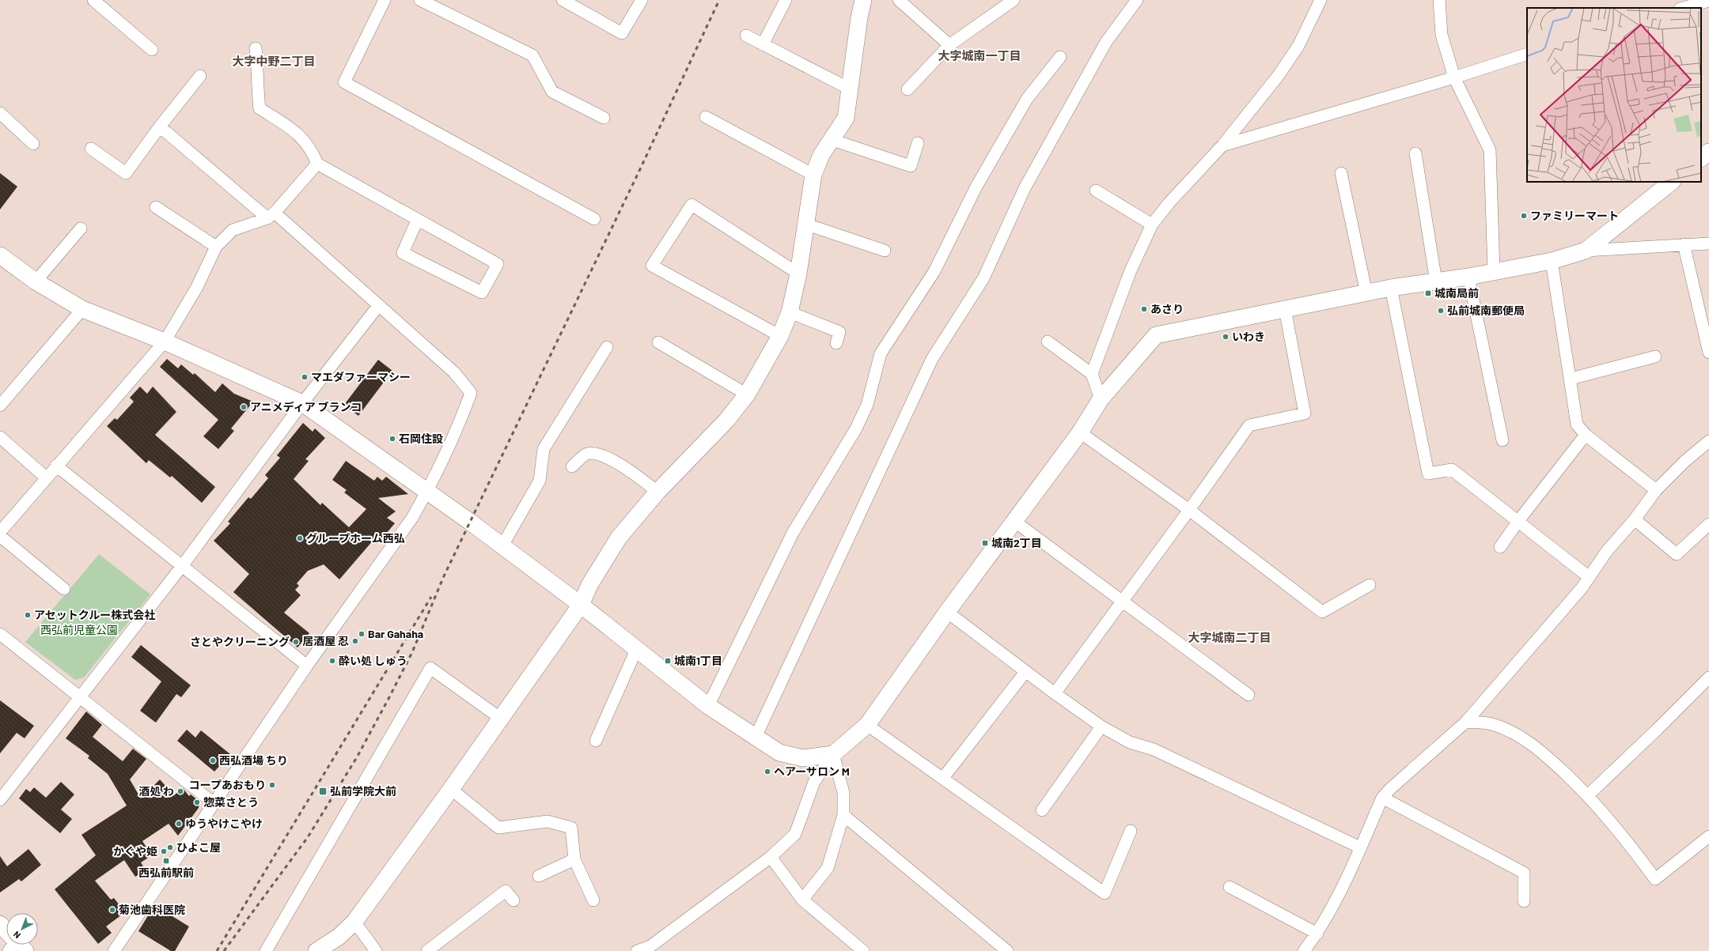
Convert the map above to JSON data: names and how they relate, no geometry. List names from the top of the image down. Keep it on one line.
{"districts":["大字城南一丁目","大字中野二丁目","大字城南二丁目"],"parks":["西弘前児童公園"],"places":{"other":["ファミリーマート","あさり","弘前城南郵便局","いわき","マエダファーマシー","アニメディア ブランコ","石岡住設","グループホーム西弘","アセットクルー株式会社","Bar Gahaha","居酒屋 忍","さとやクリーニング","酔い処 しゅう","西弘酒場 ちり","ヘアーサロン M","コープあおもり","酒処 わ","惣菜さとう","ゆうやけこやけ","ひよこ屋","かぐや姫","菊池歯科医院"],"transit":["城南局前","城南2丁目","城南1丁目","弘前学院大前","西弘前駅前"]},"north":"bottom left"}
